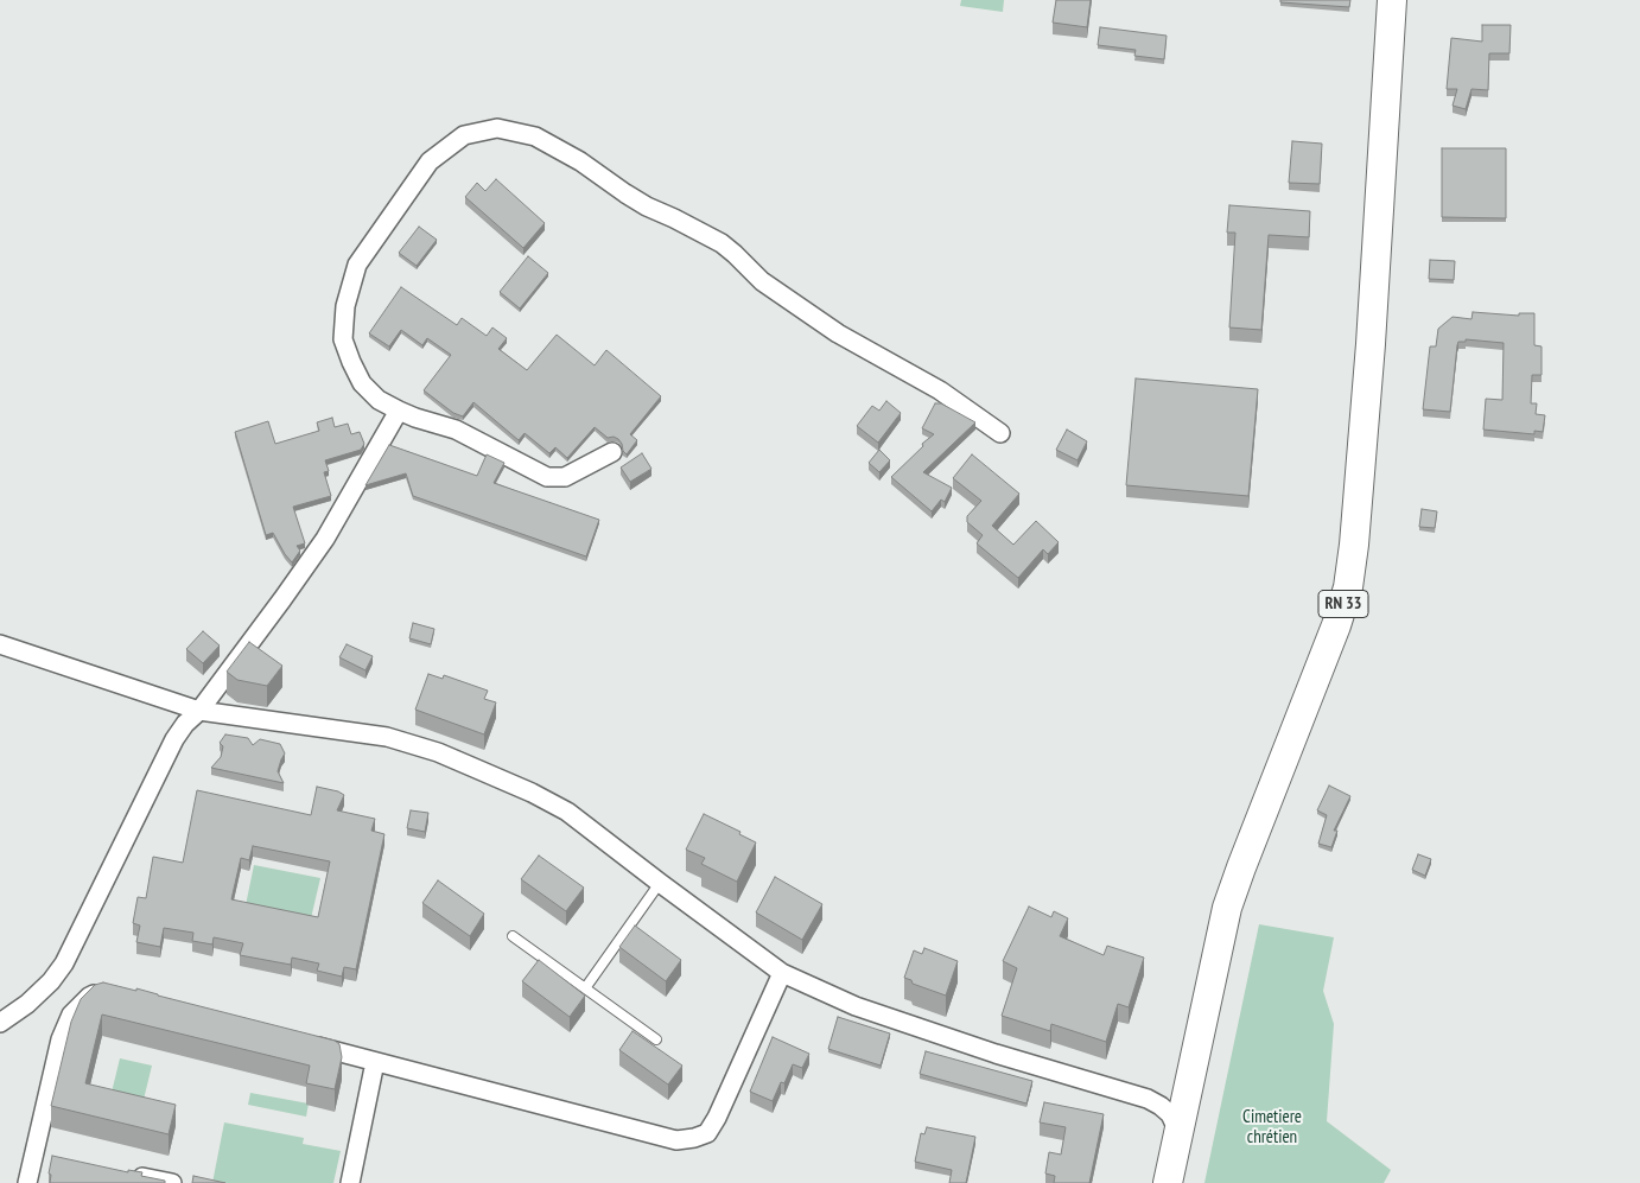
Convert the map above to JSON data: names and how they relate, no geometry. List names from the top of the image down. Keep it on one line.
{"streets":{"highway":["RN 33"]},"parks":["Cimetiere chrétien"]}
